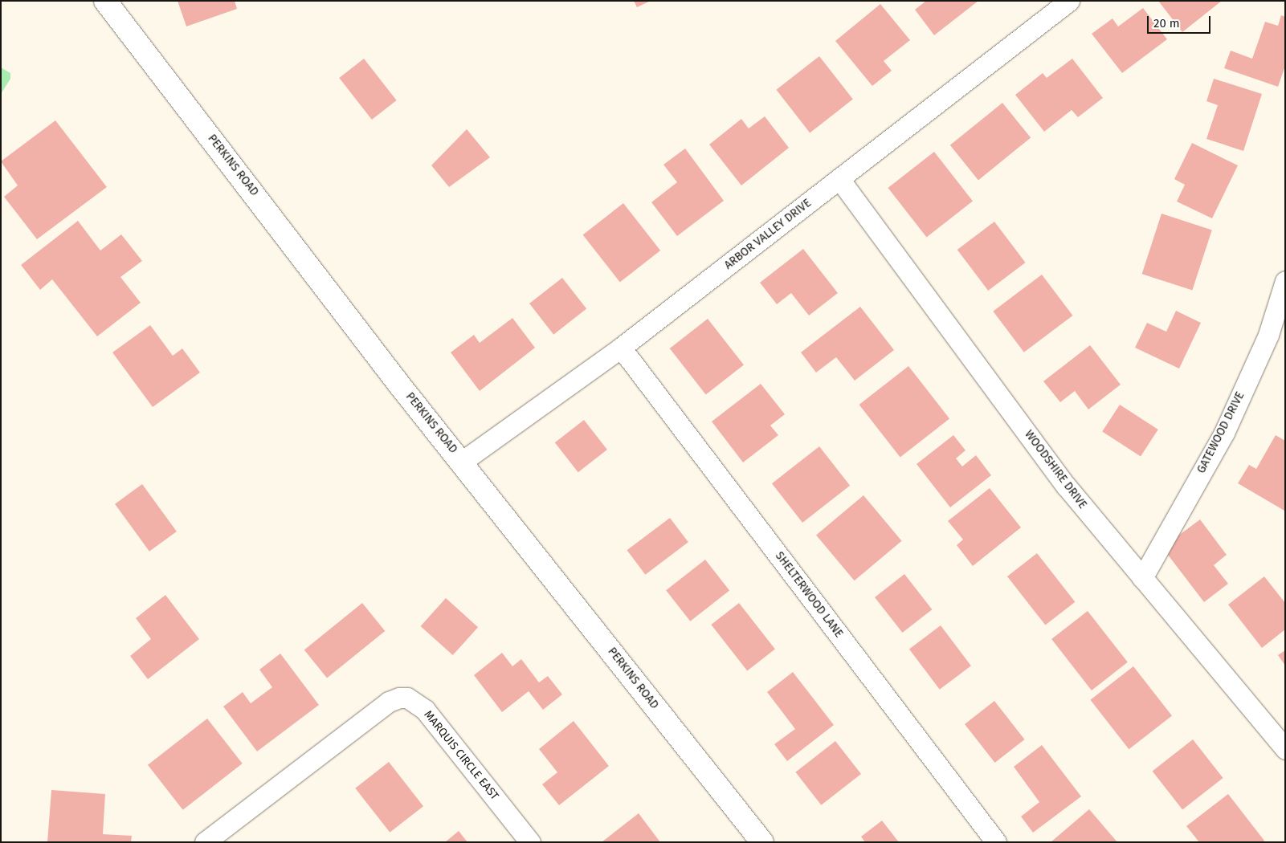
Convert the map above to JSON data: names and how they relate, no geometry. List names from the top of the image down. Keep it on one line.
{"streets":{"main road":["PERKINS ROAD"],"street":["ARBOR VALLEY DRIVE","GATEWOOD DRIVE","WOODSHIRE DRIVE","SHELTERWOOD LANE","MARQUIS CIRCLE EAST"]},"crossings":[["PERKINS ROAD","ARBOR VALLEY DRIVE"],["ARBOR VALLEY DRIVE","WOODSHIRE DRIVE"],["ARBOR VALLEY DRIVE","SHELTERWOOD LANE"],["GATEWOOD DRIVE","WOODSHIRE DRIVE"]],"scale_bar":"20 m"}
